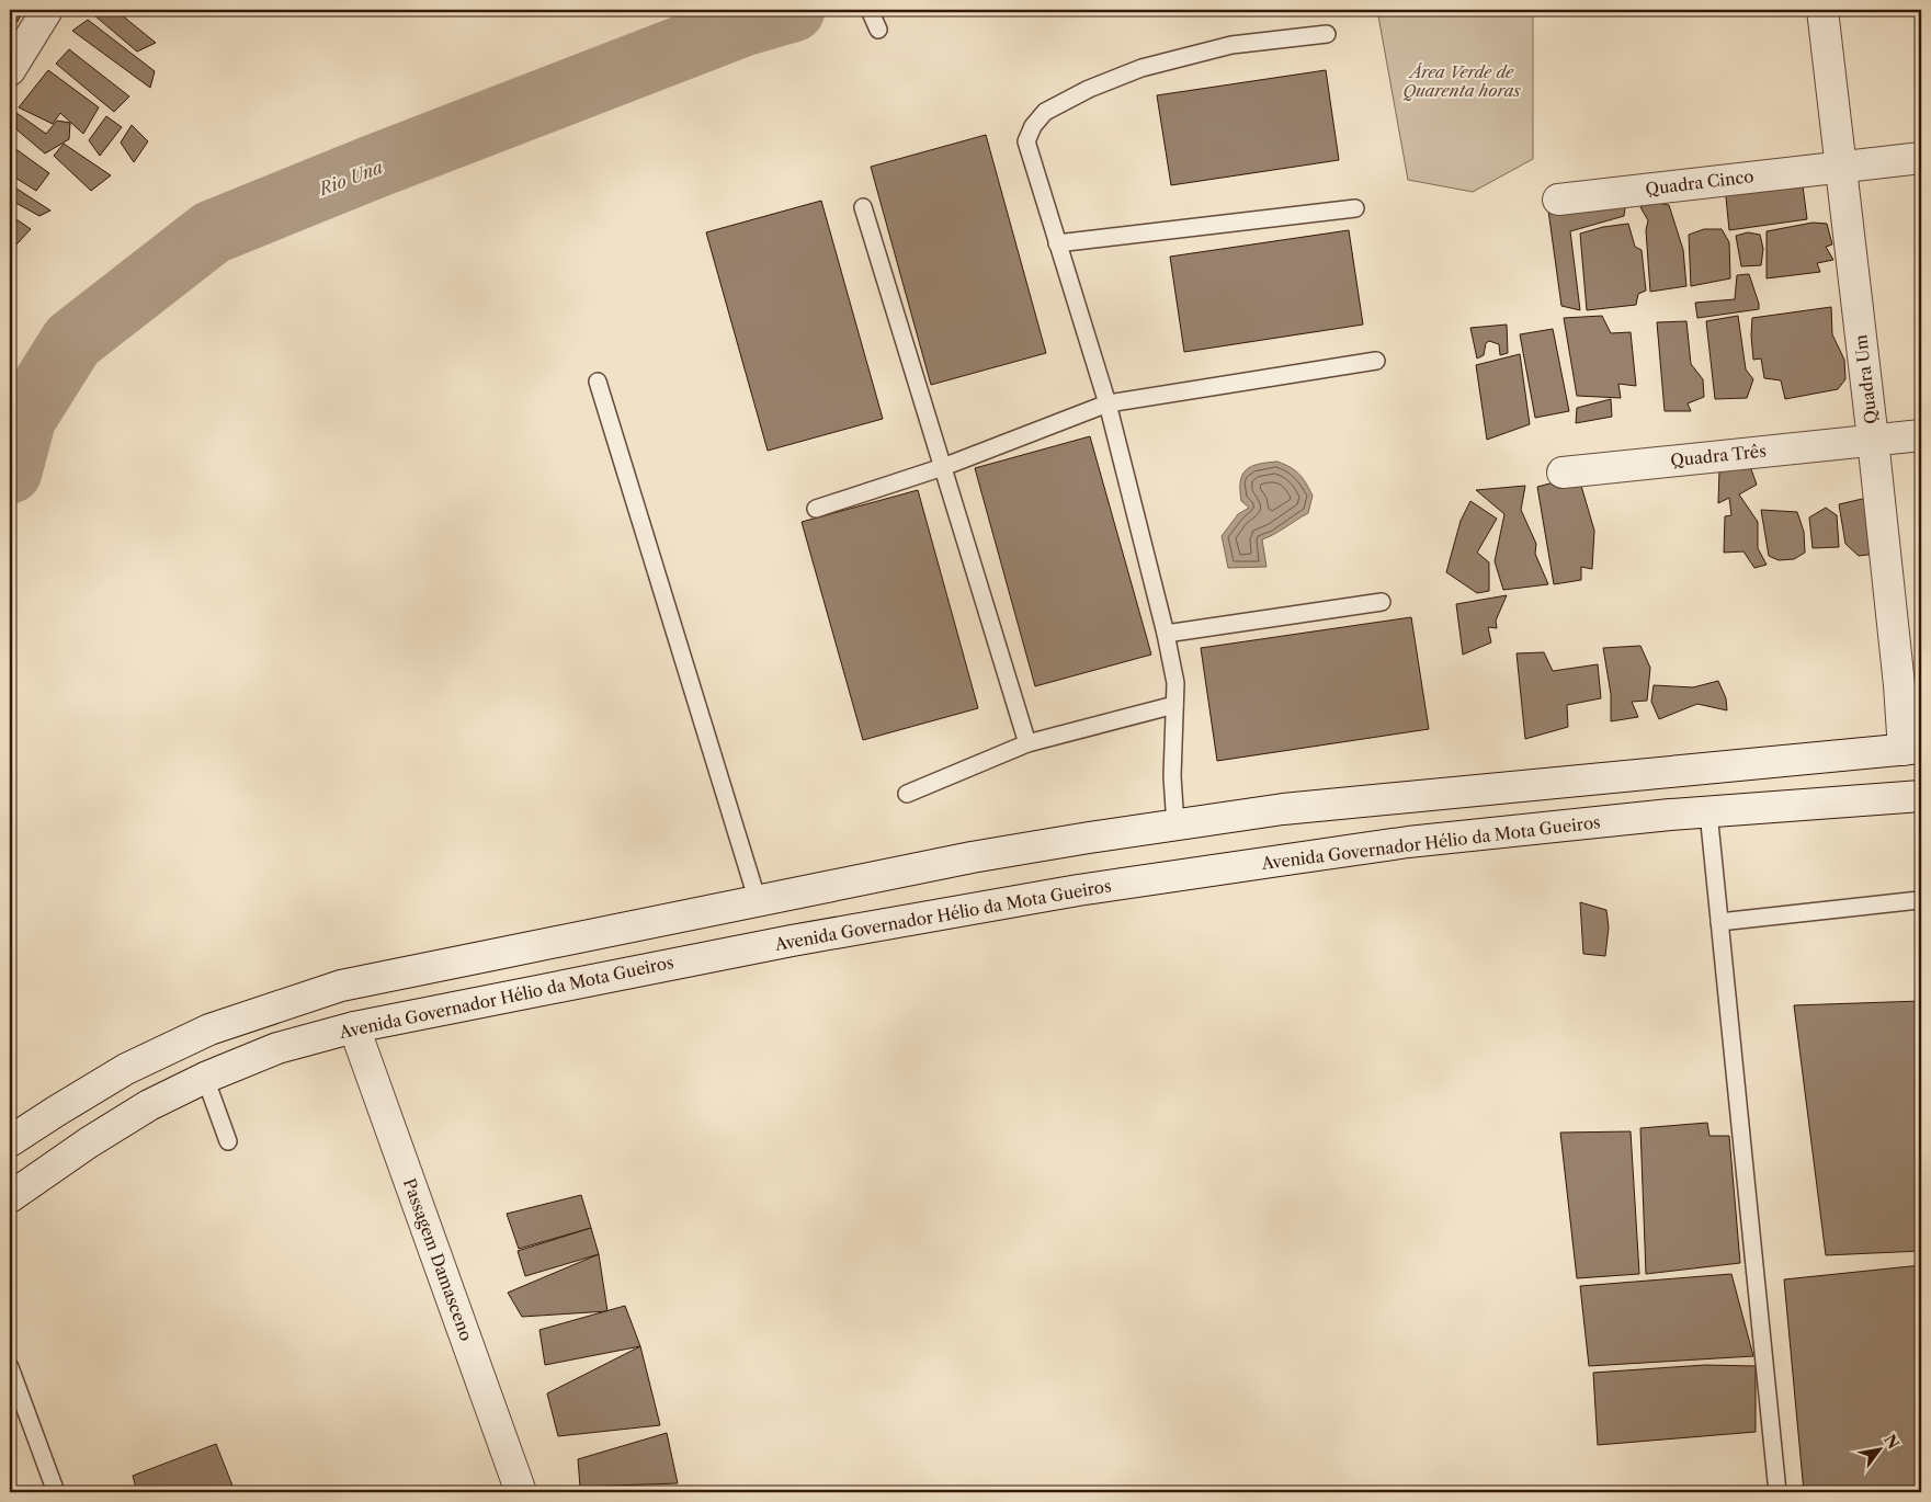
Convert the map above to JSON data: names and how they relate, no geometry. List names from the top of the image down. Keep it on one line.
{"streets":{"main road":["Quadra Cinco","Quadra Um","Quadra Três","Avenida Governador Hélio da Mota Gueiros","Passagem Damasceno"]},"crossings":[["Quadra Cinco","Quadra Um"],["Quadra Um","Quadra Três"],["Avenida Governador Hélio da Mota Gueiros","Passagem Damasceno"]],"water":["Rio Una"],"parks":["Área Verde de Quarenta horas"],"north":"top right"}
